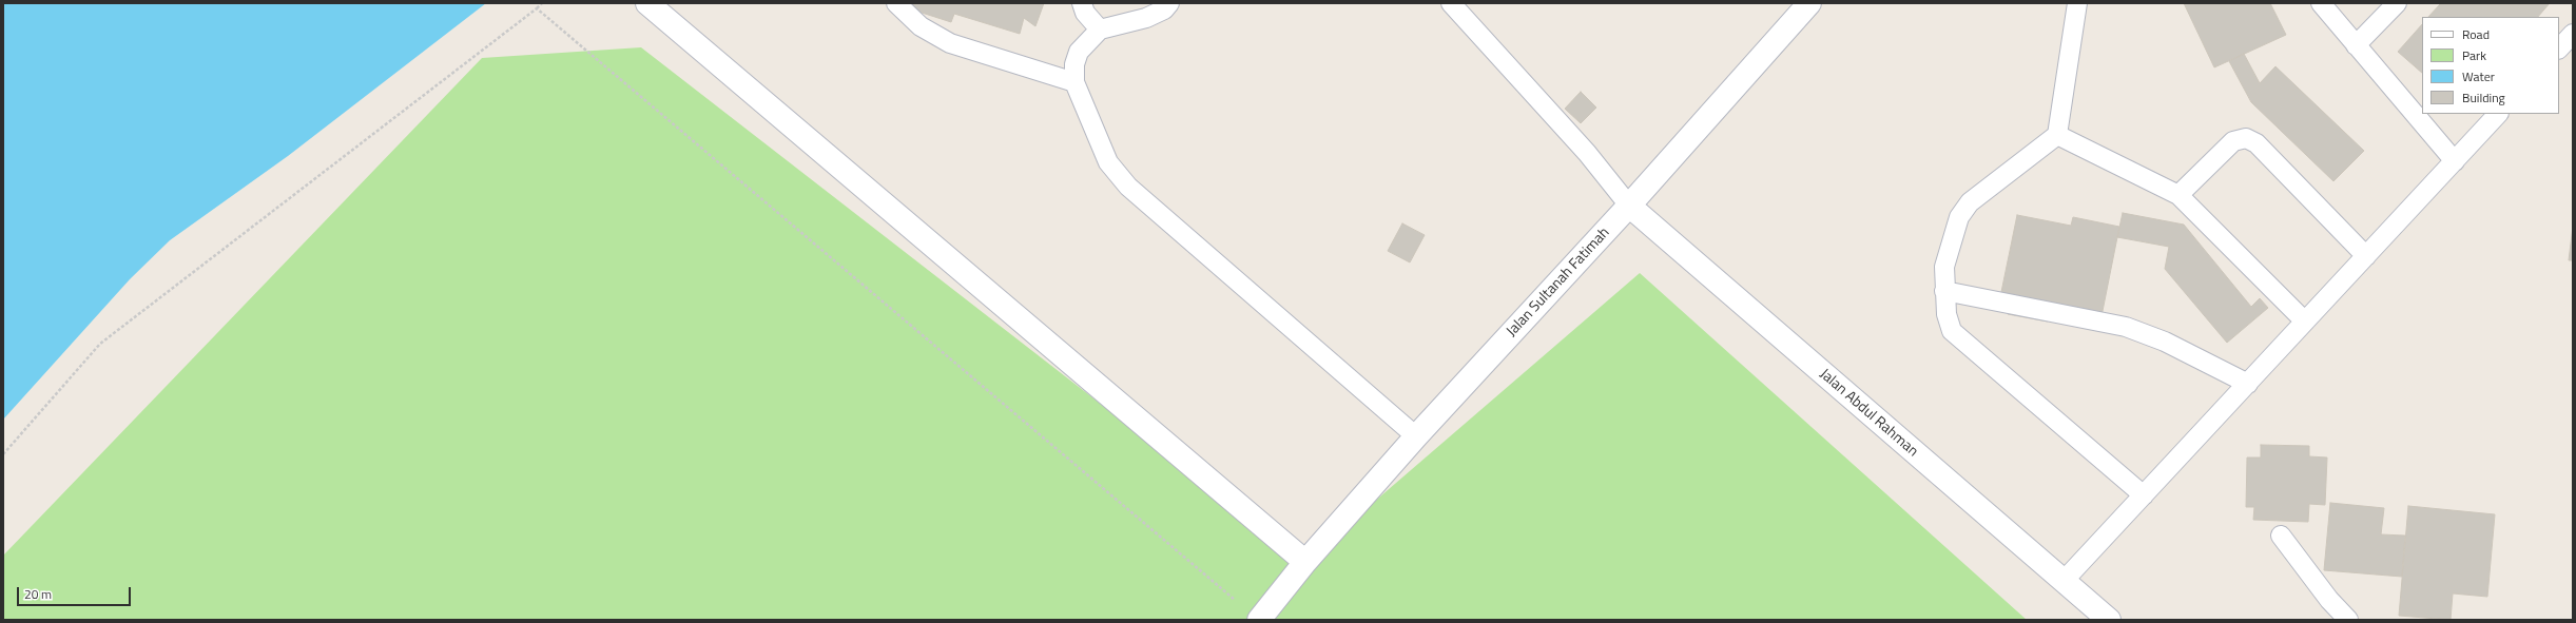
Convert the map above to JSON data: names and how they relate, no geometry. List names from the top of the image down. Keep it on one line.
{"streets":{"street":["Jalan Sultanah Fatimah","Jalan Abdul Rahman"]},"crossings":[["Jalan Sultanah Fatimah","Jalan Abdul Rahman"]],"legend":["Road","Park","Water","Building"],"scale_bar":"20 m"}
